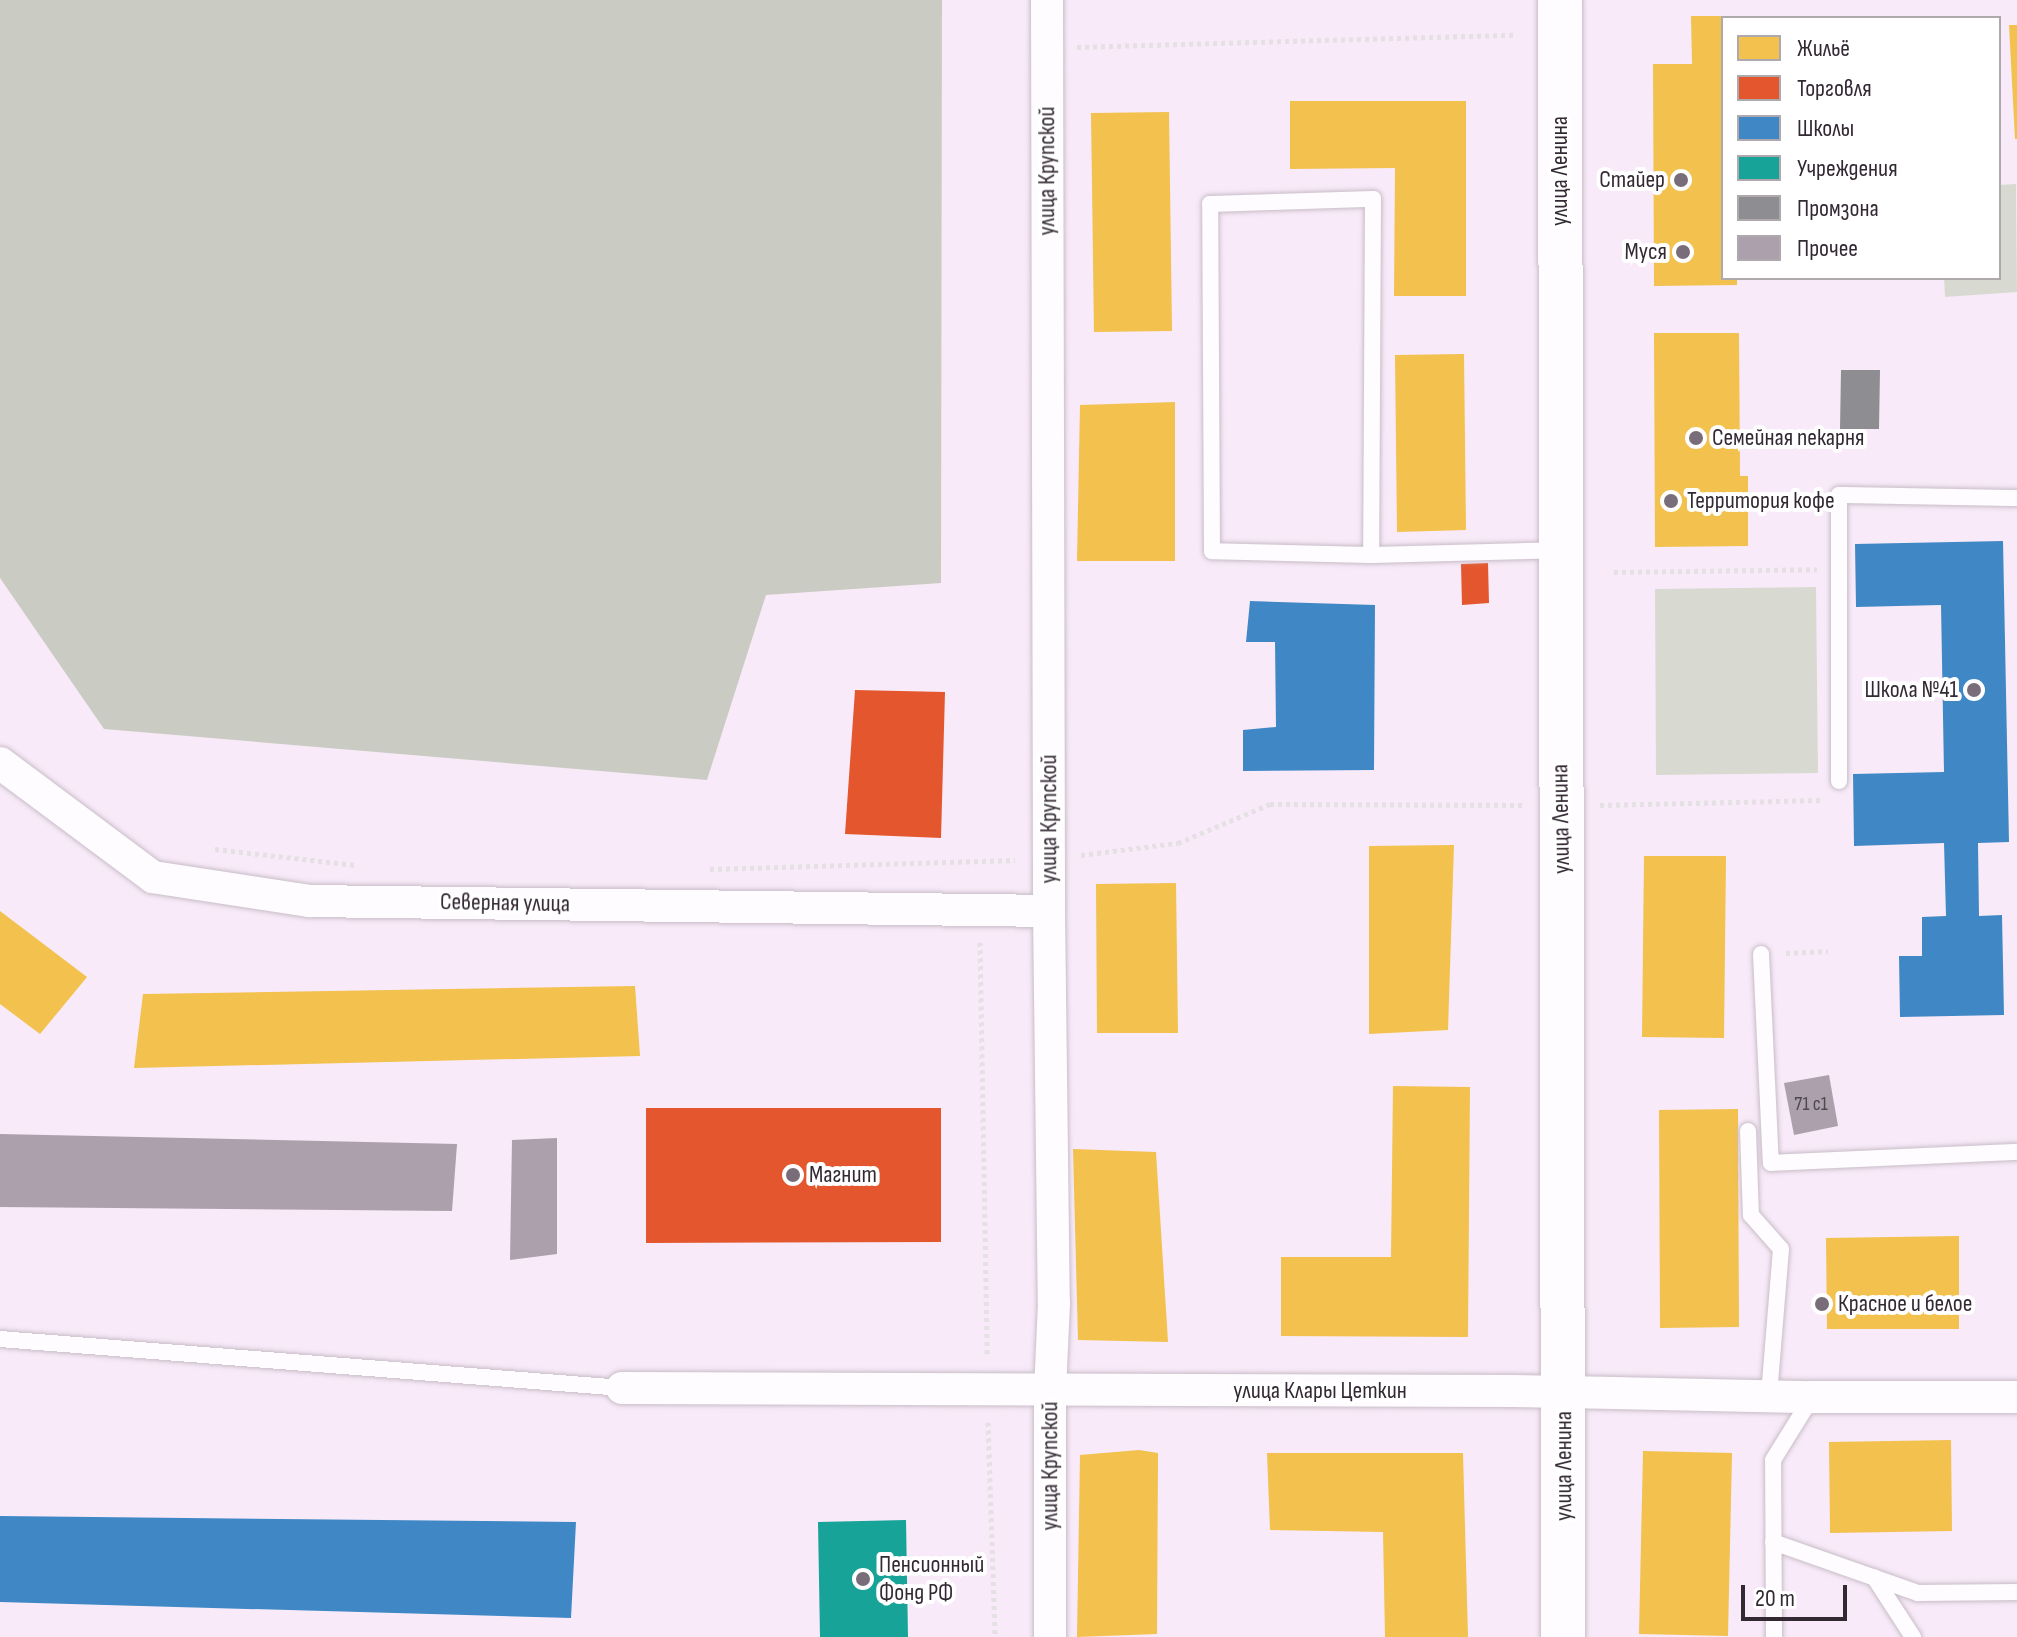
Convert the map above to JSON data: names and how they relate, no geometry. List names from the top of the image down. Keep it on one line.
{"streets":{"main road":["улица Ленина"],"street":["улица Крупской","Северная улица","улица Клары Цеткин"]},"crossings":[["улица Крупской","Северная улица"],["улица Крупской","улица Клары Цеткин"],["улица Ленина","улица Клары Цеткин"]],"places":["Стайер","Муся","Семейная пекарня","Территория кофе","Школа №41","Магнит","Красное и белое","Пенсионный Фонд РФ"],"house_numbers":["71 с1"],"legend":["Жильё","Торговля","Школы","Учреждения","Промзона","Прочее"],"scale_bar":"20 m"}
